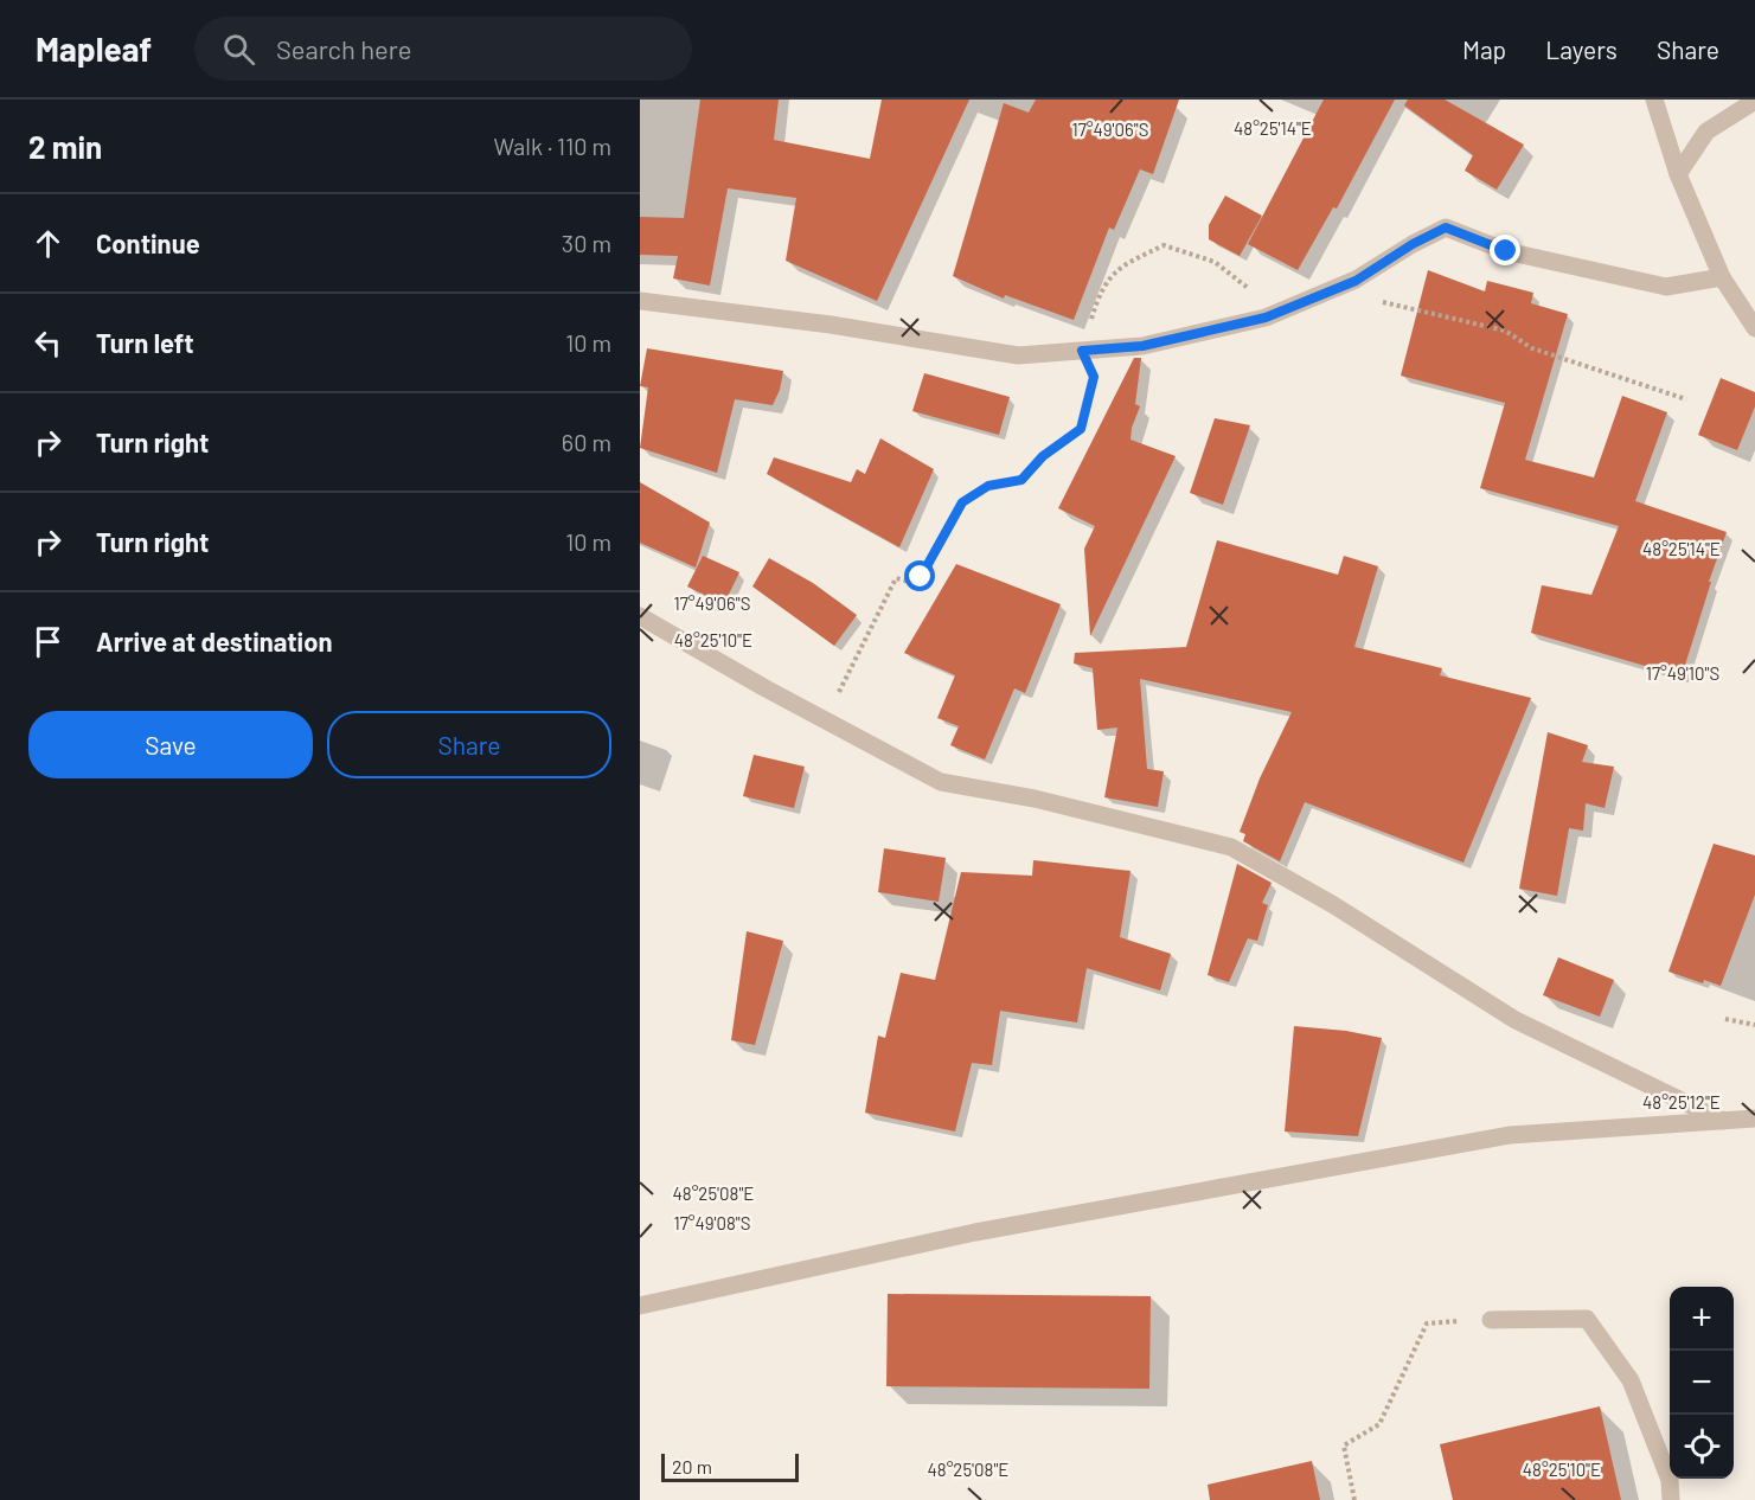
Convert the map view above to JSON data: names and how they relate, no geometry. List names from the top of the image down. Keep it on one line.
{"scale_bar":"20 m","page":{"header":"Mapleaf","search":"Search here","nav":["Map","Layers","Share"],"heading":["2 min","Walk · 110 m"],"list":[["Continue","30 m"],["Turn left","10 m"],["Turn right","60 m"],["Turn right","10 m"],"Arrive at destination"],"buttons":["Save","Share"],"map_buttons":["+","−"],"scale":"20 m"},"coordinates":["48°25'14\"E","17°49'06\"S","48°25'10\"E","17°49'10\"S","48°25'12\"E","48°25'08\"E","17°49'08\"S"]}
